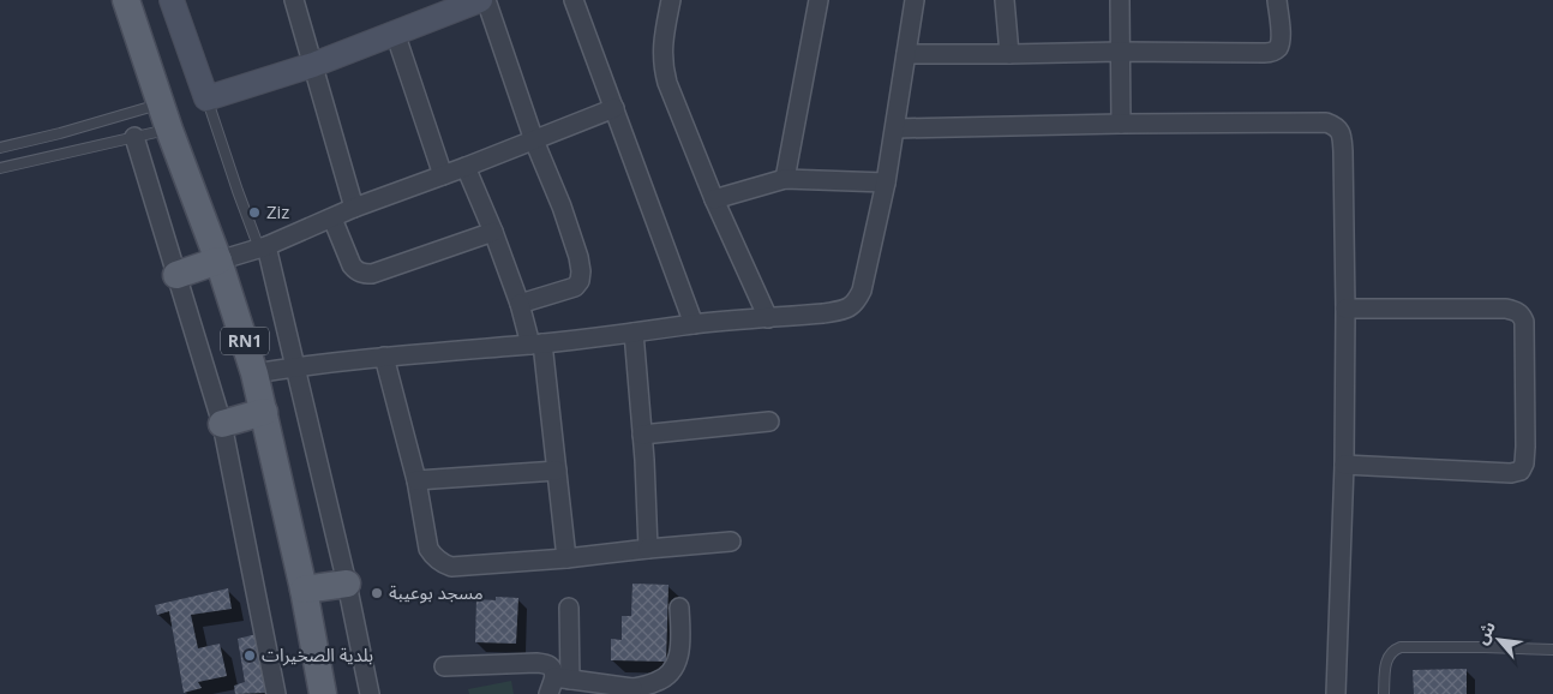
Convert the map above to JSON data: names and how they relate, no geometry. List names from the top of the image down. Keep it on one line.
{"streets":{"main road":["RN1"]},"places":["Ziz","مسجد بوعيبة","بلدية الصخيرات"],"north":"top left"}
